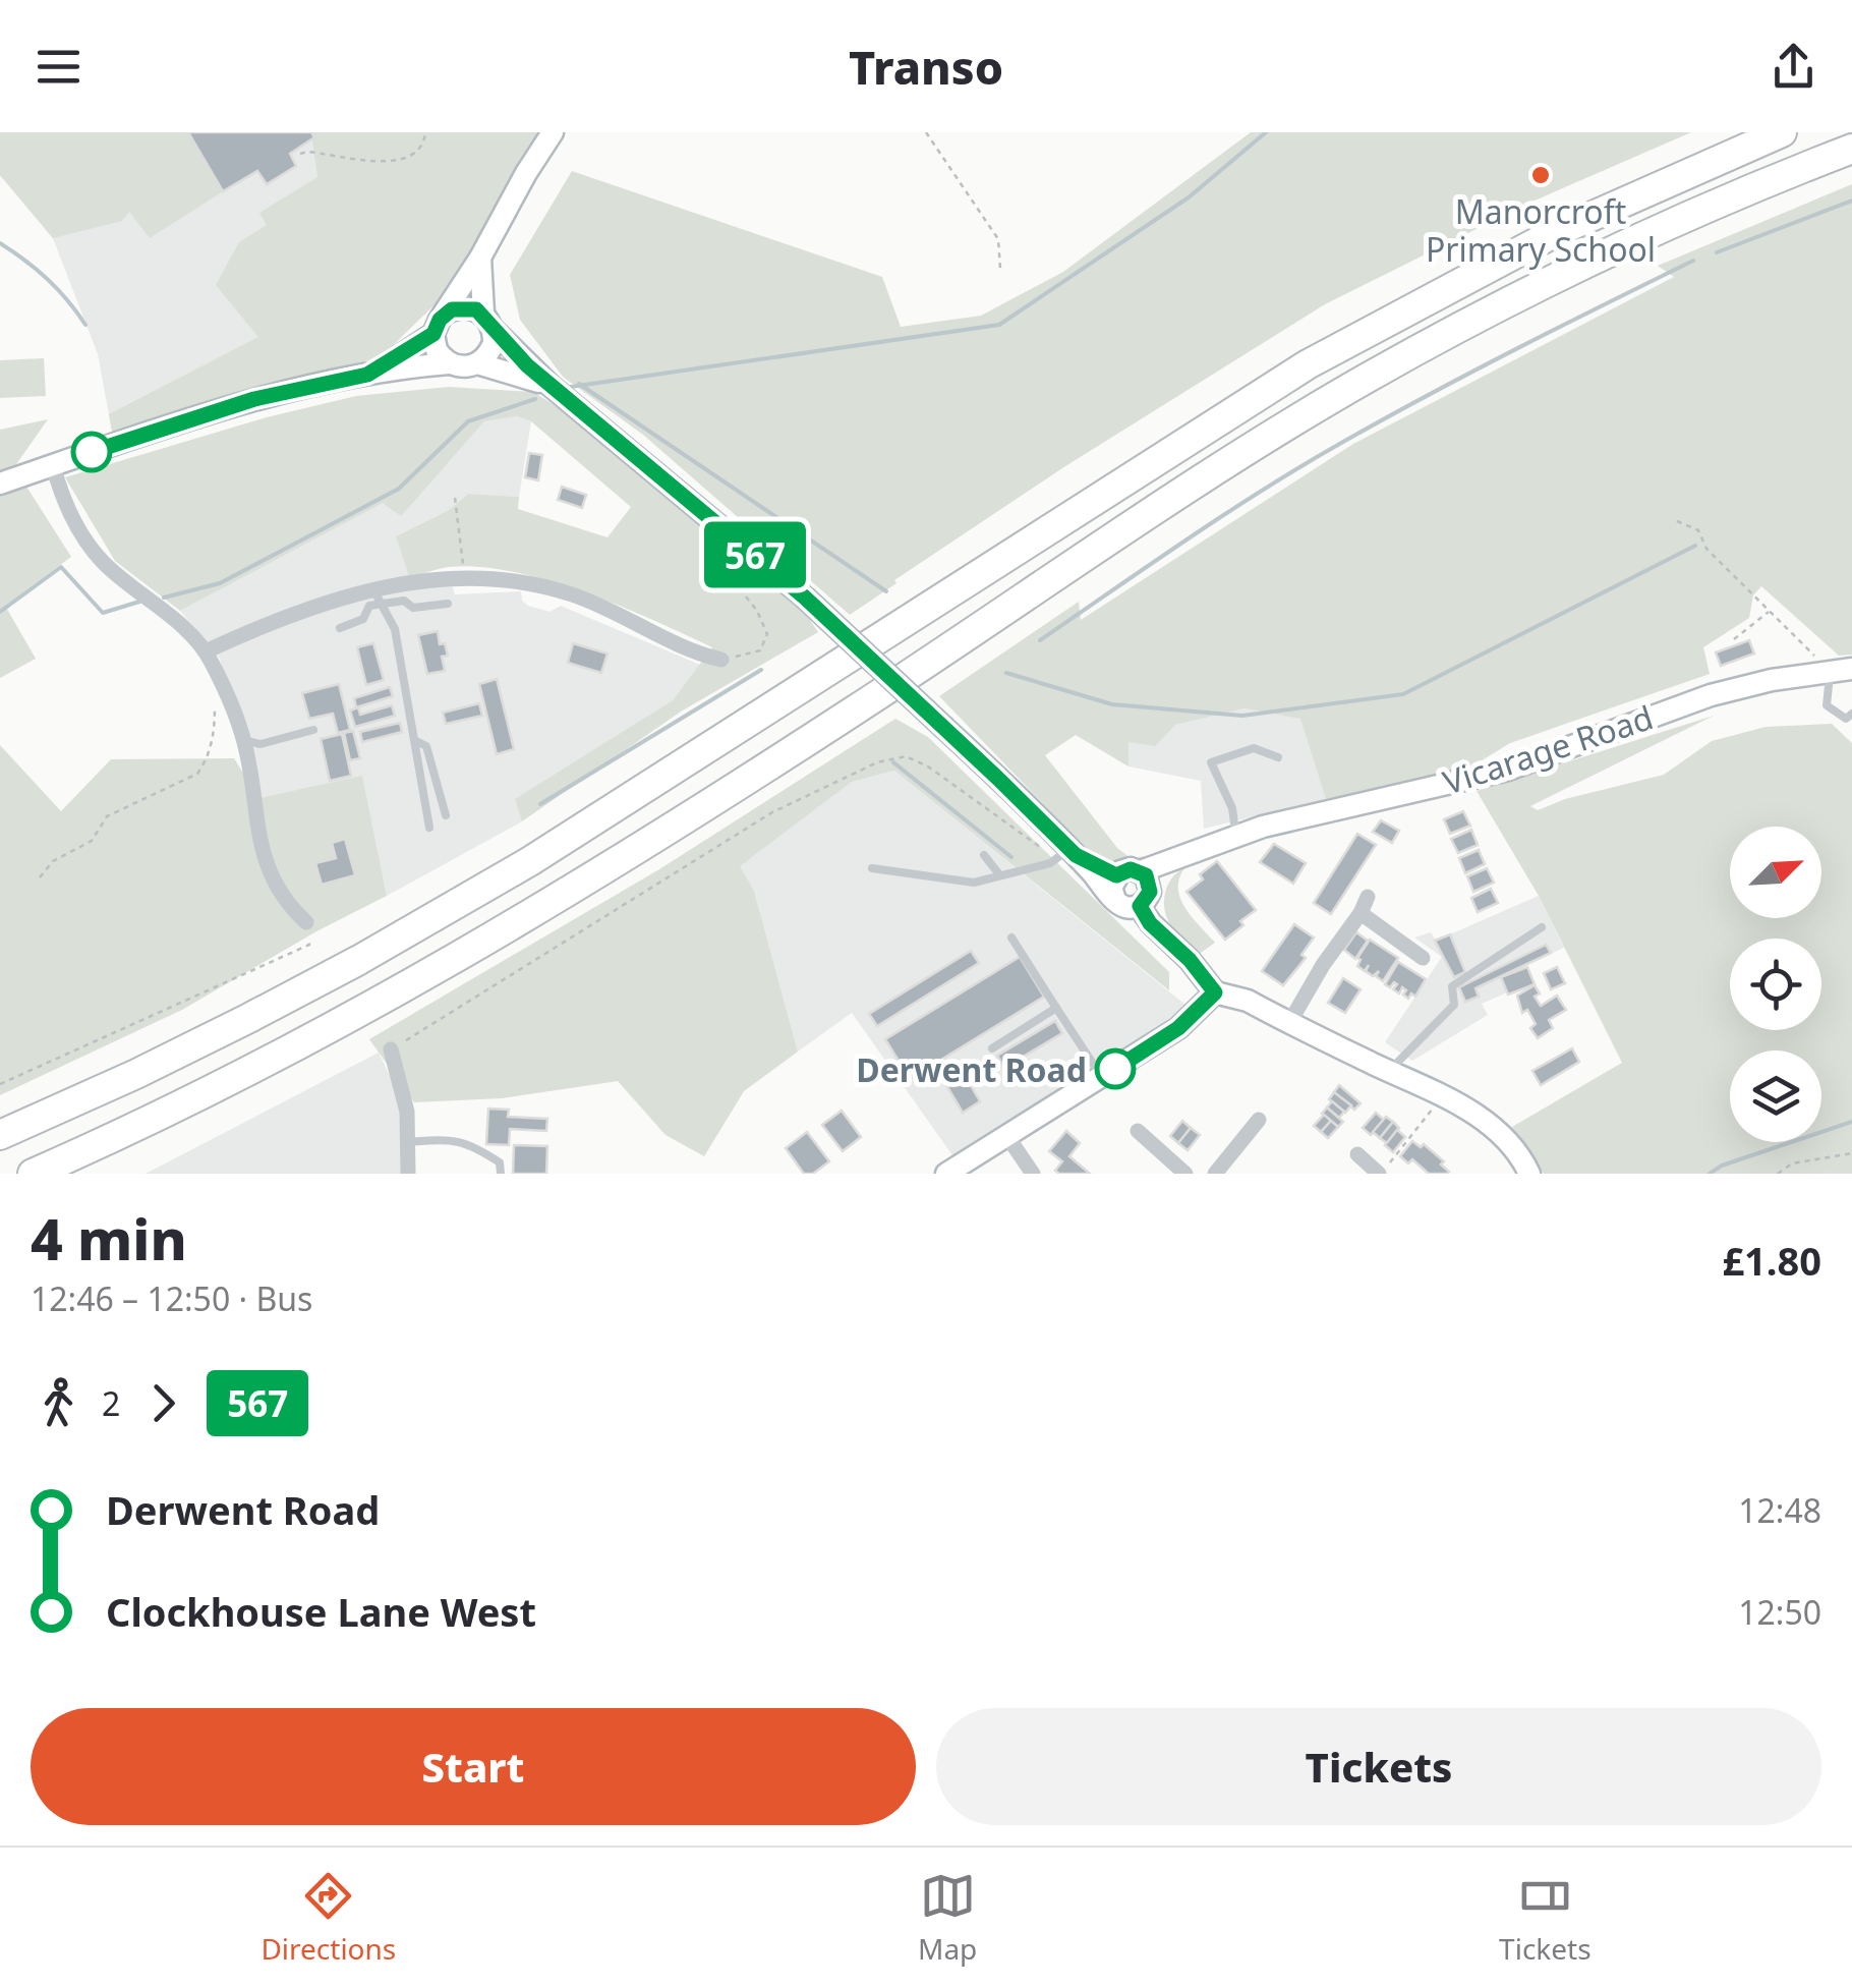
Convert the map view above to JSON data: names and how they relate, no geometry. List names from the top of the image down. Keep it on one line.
{"streets":{"street":["Vicarage Road"]},"places":["Manorcroft Primary School","Derwent Road"],"lines":["bus line 567"],"north":"top right","page":{"header":"Transo","on_map":"567","heading":["4 min","12:46 – 12:50 · Bus","£1.80"],"legs":["2","567"],"list":[{"name":"Derwent Road","value":"12:48"},{"name":"Clockhouse Lane West","value":"12:50"}],"buttons":["Start","Tickets"],"tabs":["Directions","Map","Tickets"]}}
